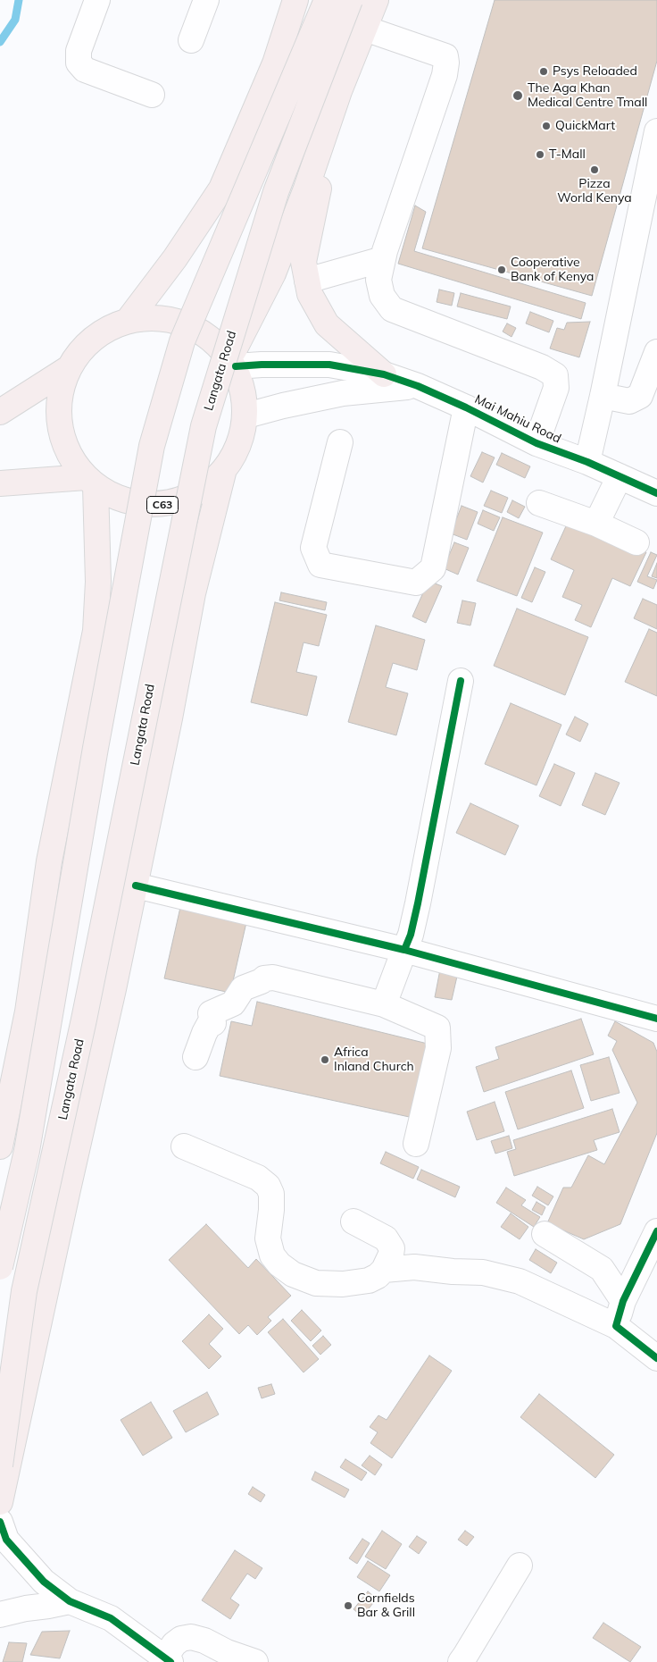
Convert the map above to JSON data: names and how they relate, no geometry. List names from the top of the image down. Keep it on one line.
{"streets":{"main road":["Langata Road","C63"],"street":["Mai Mahiu Road"]},"crossings":[["Langata Road","Mai Mahiu Road"],["Langata Road","C63"],["Mai Mahiu Road","C63"]],"places":["Psys Reloaded","The Aga Khan Medical Centre Tmall","QuickMart","T-Mall","Pizza World Kenya","Cooperative Bank of Kenya","Africa Inland Church","Cornfields Bar & Grill"]}
